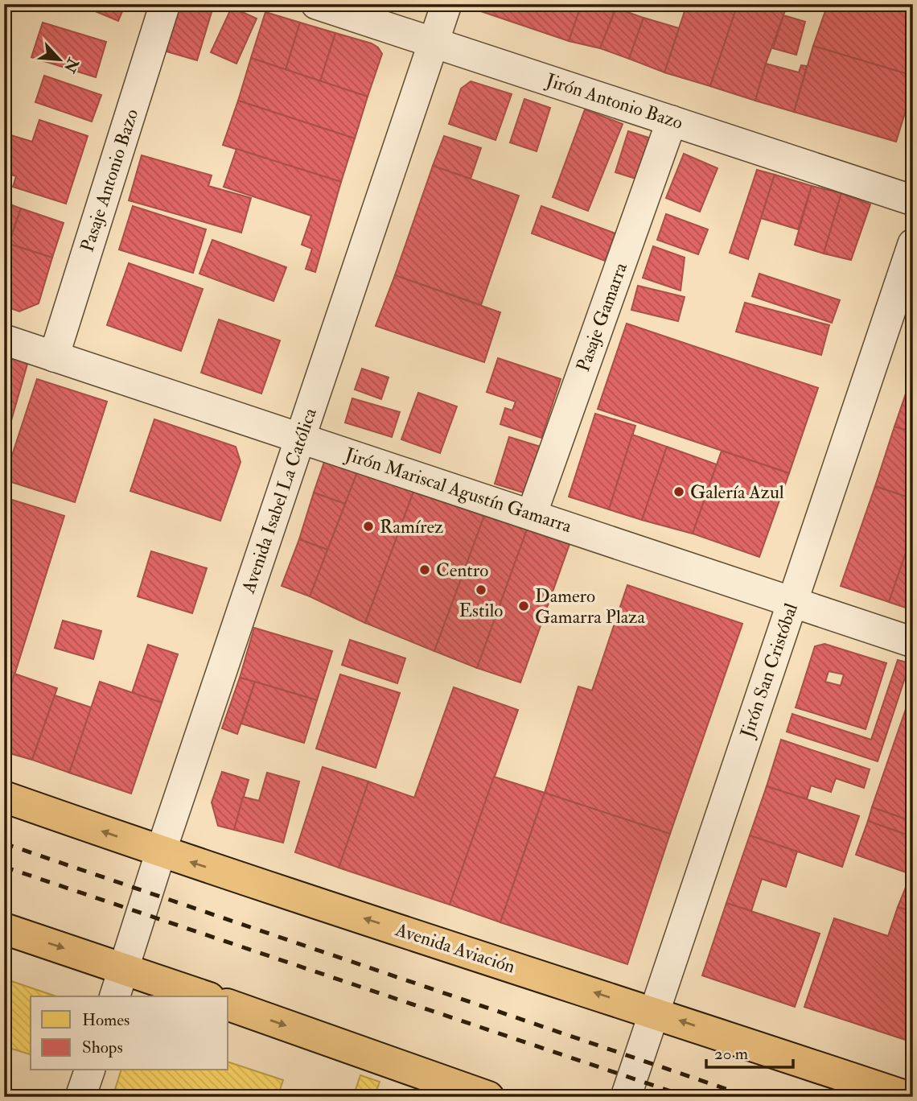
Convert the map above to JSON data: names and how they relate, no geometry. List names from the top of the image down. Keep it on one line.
{"streets":{"main road":["Avenida Aviación"],"street":["Jirón Antonio Bazo","Pasaje Antonio Bazo","Pasaje Gamarra","Jirón Mariscal Agustín Gamarra","Avenida Isabel La Católica","Jirón San Cristóbal"]},"crossings":[["Jirón Antonio Bazo","Pasaje Gamarra"],["Jirón Antonio Bazo","Avenida Isabel La Católica"],["Pasaje Antonio Bazo","Jirón Mariscal Agustín Gamarra"],["Pasaje Gamarra","Jirón Mariscal Agustín Gamarra"],["Jirón Mariscal Agustín Gamarra","Avenida Isabel La Católica"],["Jirón Mariscal Agustín Gamarra","Jirón San Cristóbal"],["Avenida Isabel La Católica","Avenida Aviación"],["Jirón San Cristóbal","Avenida Aviación"]],"places":["Galería Azul","Ramírez","Centro","Estilo","Damero Gamarra Plaza"],"legend":["Homes","Shops"],"scale_bar":"20 m","north":"bottom right"}
